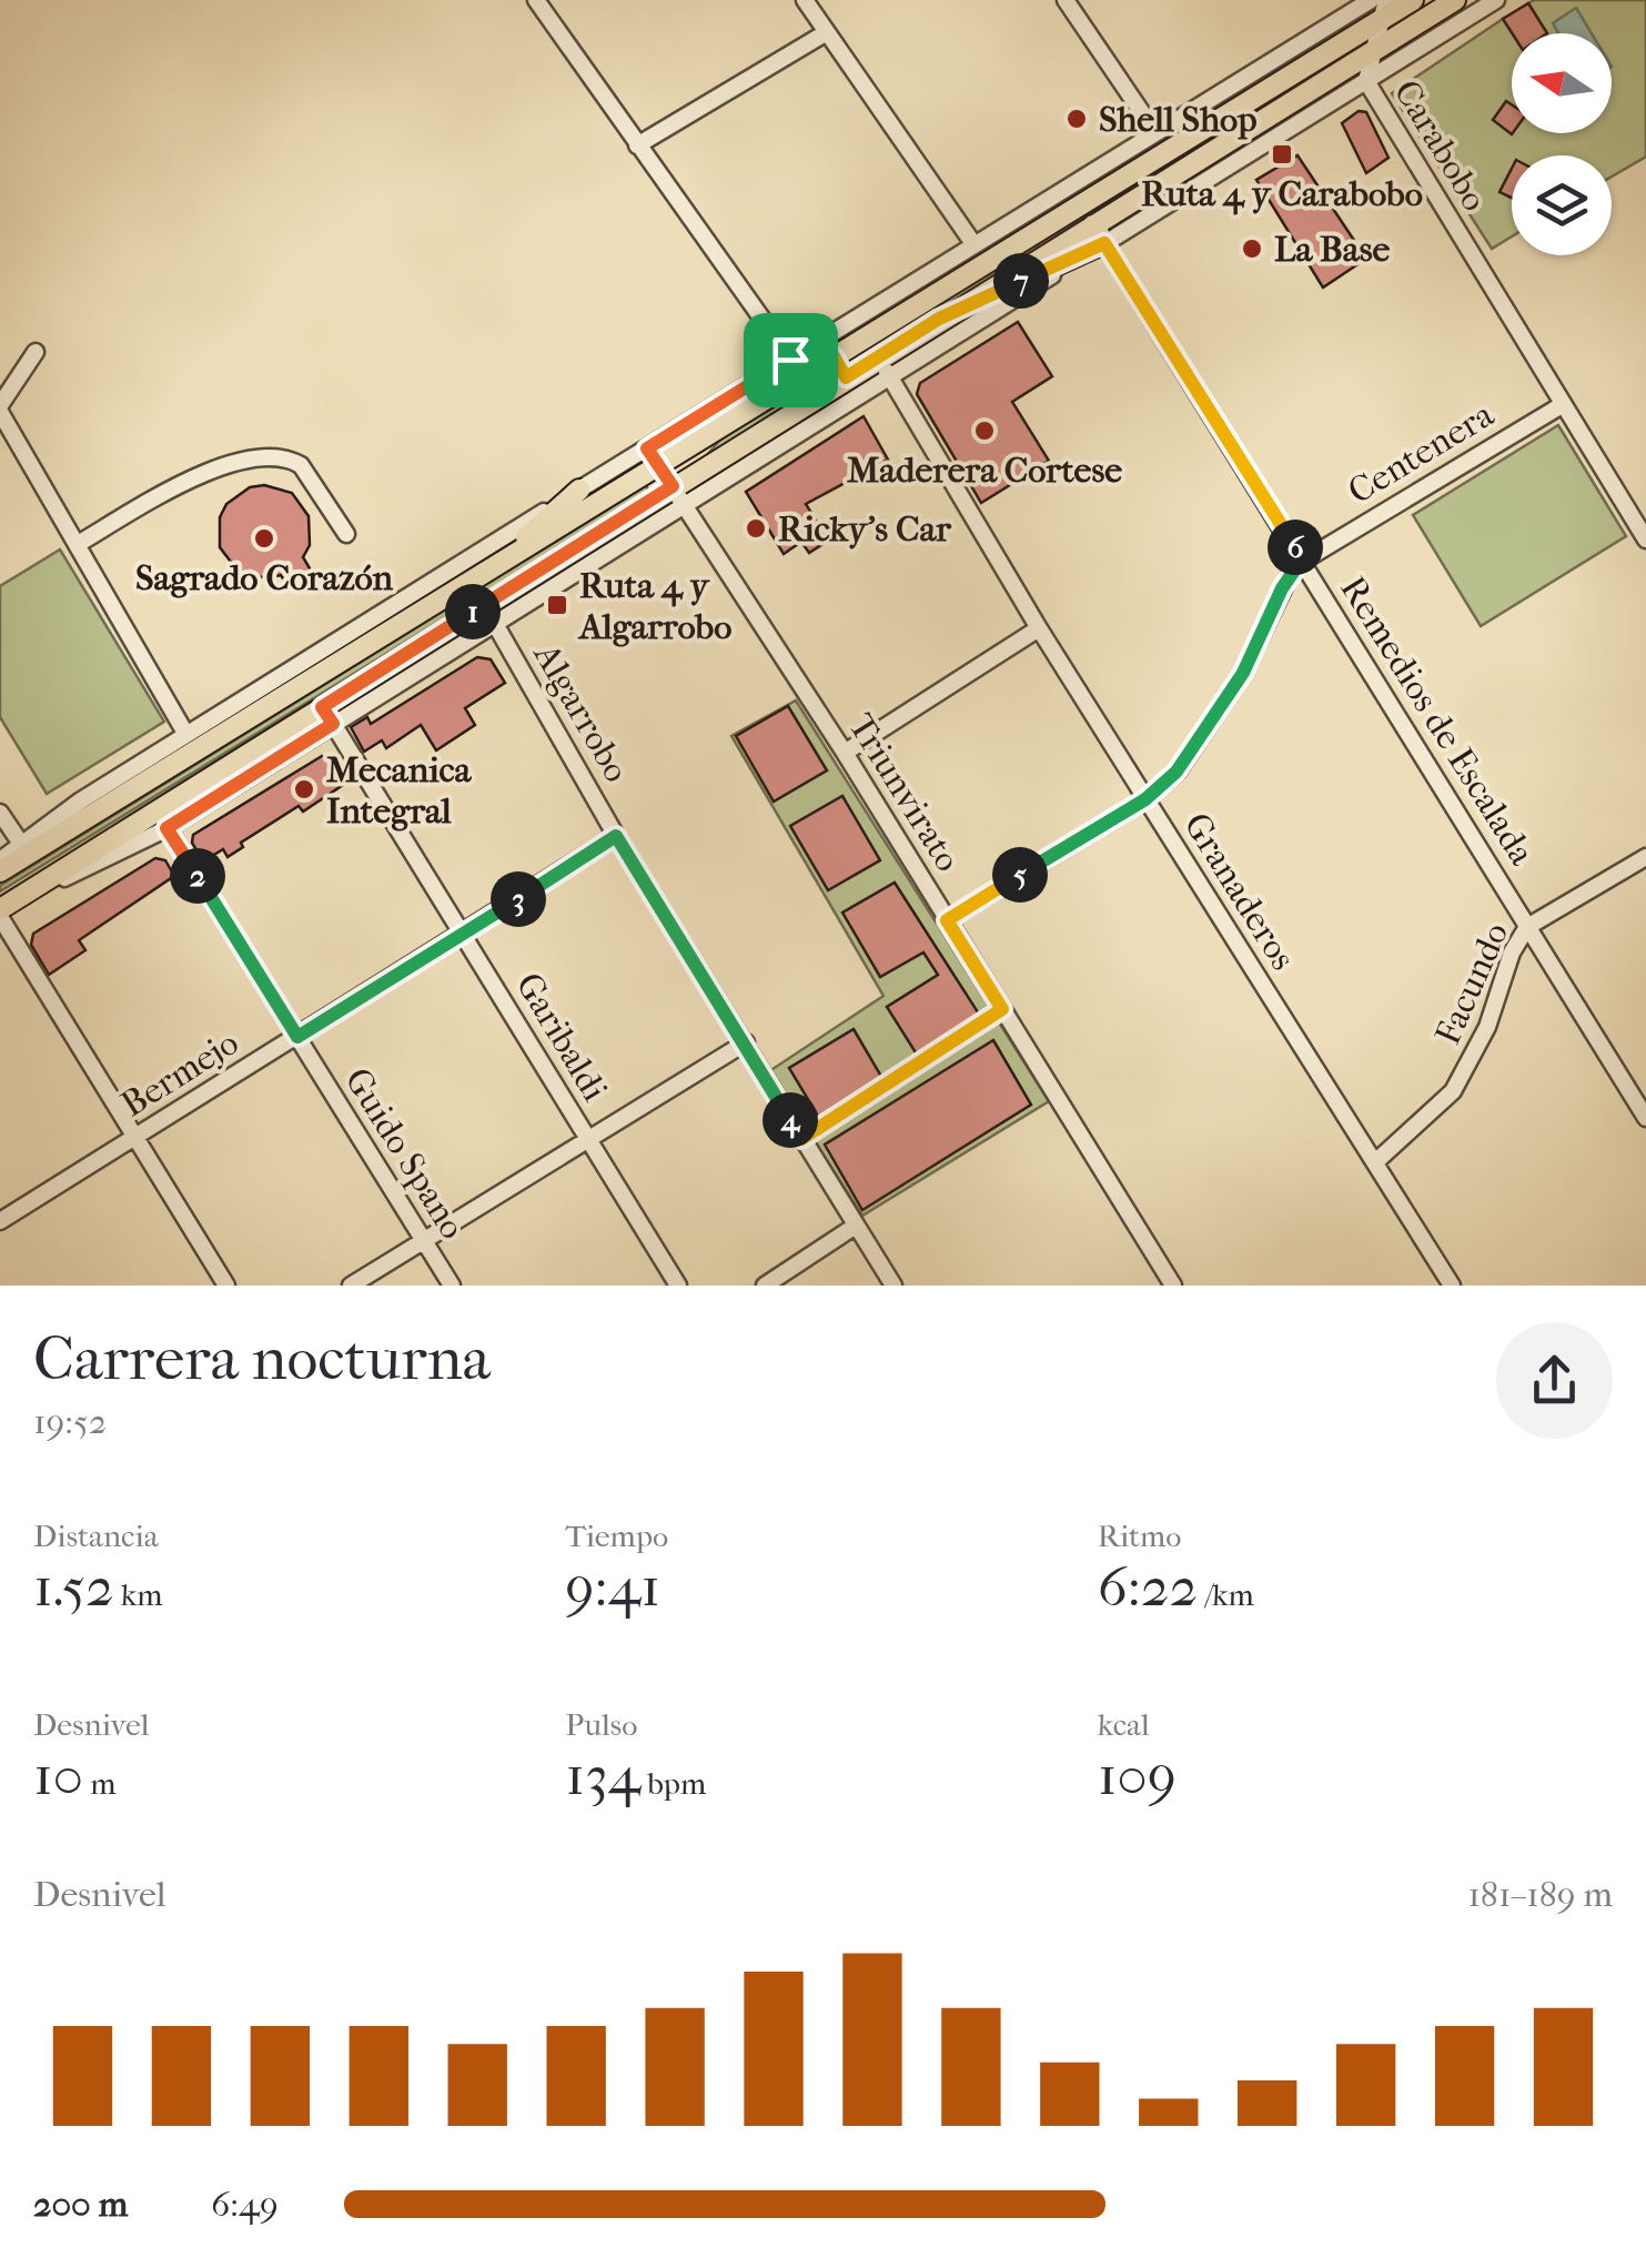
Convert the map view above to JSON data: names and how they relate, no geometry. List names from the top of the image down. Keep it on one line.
{"streets":{"street":["Carabobo","Centenera","Algarrobo","Remedios de Escalada","Triunvirato","Granaderos","Facundo","Garibaldi","Bermejo","Guido Spano"]},"crossings":[["Carabobo","Centenera"],["Centenera","Remedios de Escalada"],["Centenera","Triunvirato"],["Centenera","Granaderos"],["Algarrobo","Bermejo"],["Remedios de Escalada","Facundo"],["Granaderos","Facundo"],["Garibaldi","Bermejo"],["Bermejo","Guido Spano"]],"places":{"other":["Shell Shop","La Base","Maderera Cortese","Ricky's Car","Sagrado Corazón","Mecanica Integral"],"transit":["Ruta 4 y Carabobo","Ruta 4 y Algarrobo"]},"north":"left","page":{"pins":["7","6","1","5","2","3","4"],"heading":["Carrera nocturna","19:52"],"stats":[["Distancia","1.52 km"],["Tiempo","9:41"],["Ritmo","6:22 /km"],["Desnivel","10 m"],["Pulso","134 bpm"],["kcal","109"]],"chart":["Desnivel","181–189 m"],"list":[{"name":"200 m","note":"6:49"}]}}
